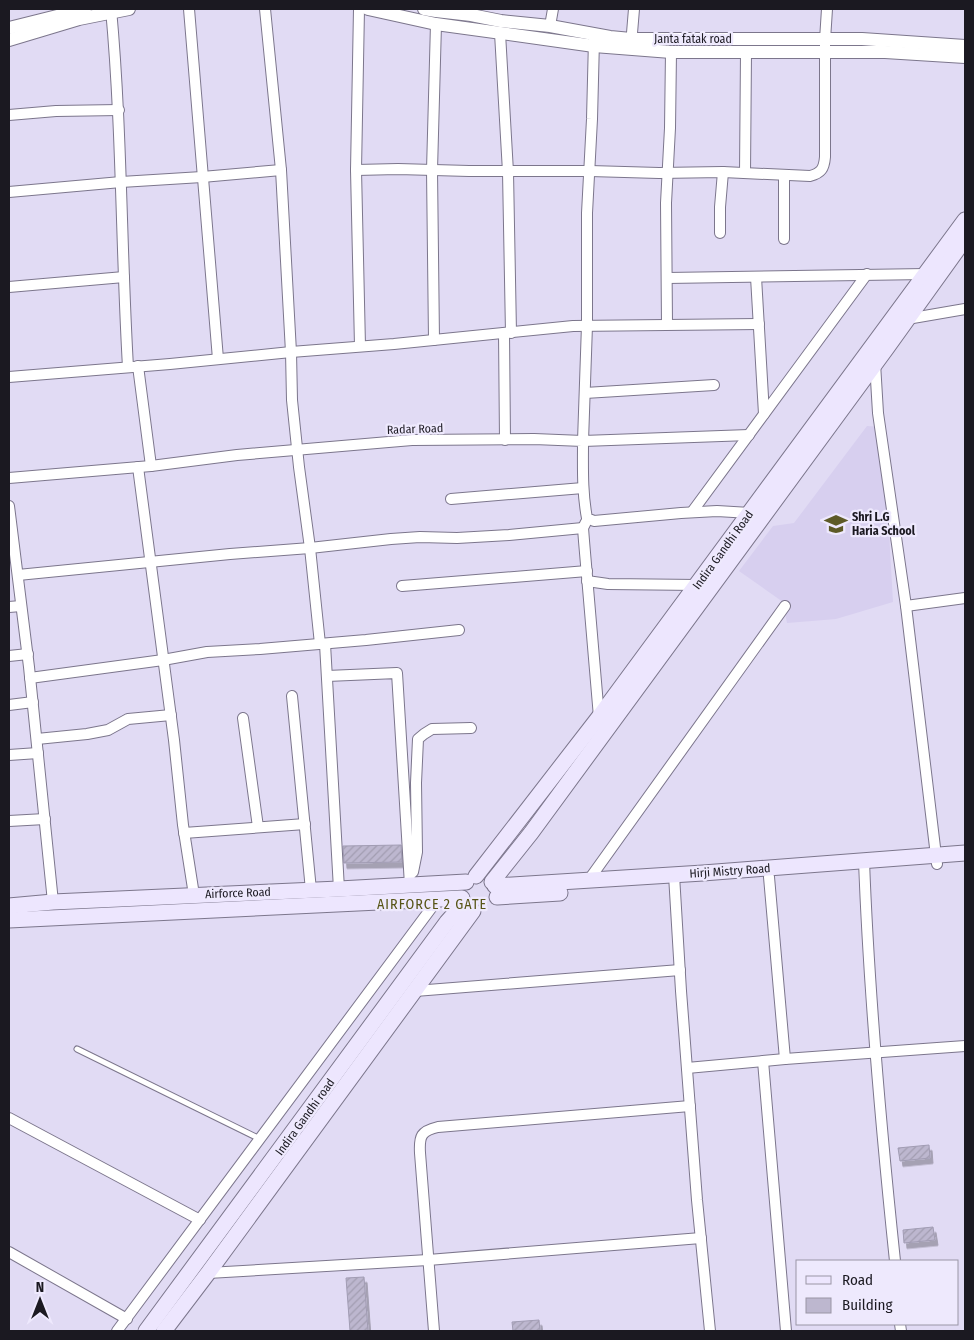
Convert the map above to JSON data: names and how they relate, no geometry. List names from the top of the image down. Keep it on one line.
{"streets":{"main road":["Indira Gandhi Road","Hirji Mistry Road","Airforce Road","Indira Gandhi road"],"street":["Janta fatak road","Radar Road"]},"crossings":[["Indira Gandhi Road","Hirji Mistry Road"],["Indira Gandhi Road","Airforce Road"],["Indira Gandhi Road","Indira Gandhi road"],["Hirji Mistry Road","Airforce Road"],["Hirji Mistry Road","Indira Gandhi road"],["Airforce Road","Indira Gandhi road"]],"districts":["AIRFORCE 2 GATE"],"places":{"school or university":["Shri L.G Haria School"]},"legend":["Road","Building"],"north":"top"}
